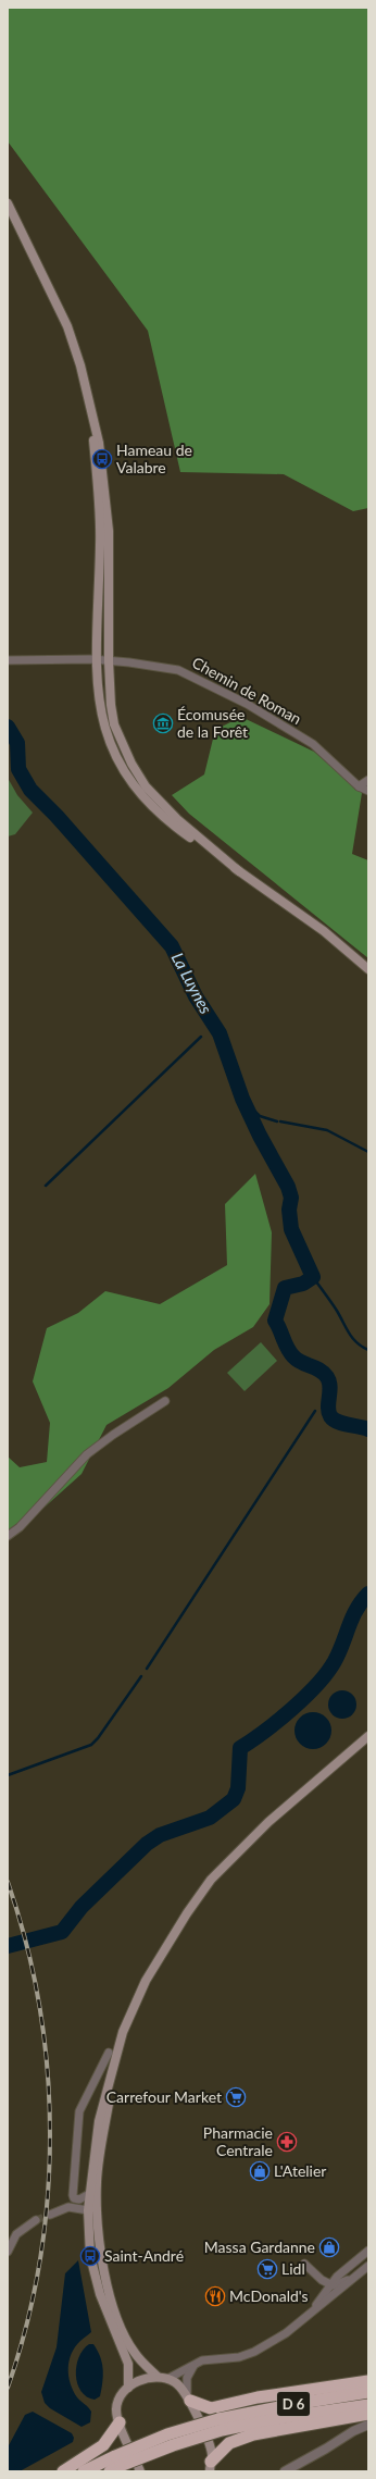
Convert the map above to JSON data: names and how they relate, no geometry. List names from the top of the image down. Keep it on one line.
{"streets":{"highway":["D 6"],"street":["Chemin de Roman"]},"water":["La Luynes"],"places":{"bus stop":["Hameau de Valabre","Saint-André"],"museum":["Écomusée de la Forêt"],"supermarket":["Carrefour Market","Lidl"],"pharmacy":["Pharmacie Centrale"],"shop":["L'Atelier","Massa Gardanne"],"restaurant":["McDonald's"]}}
